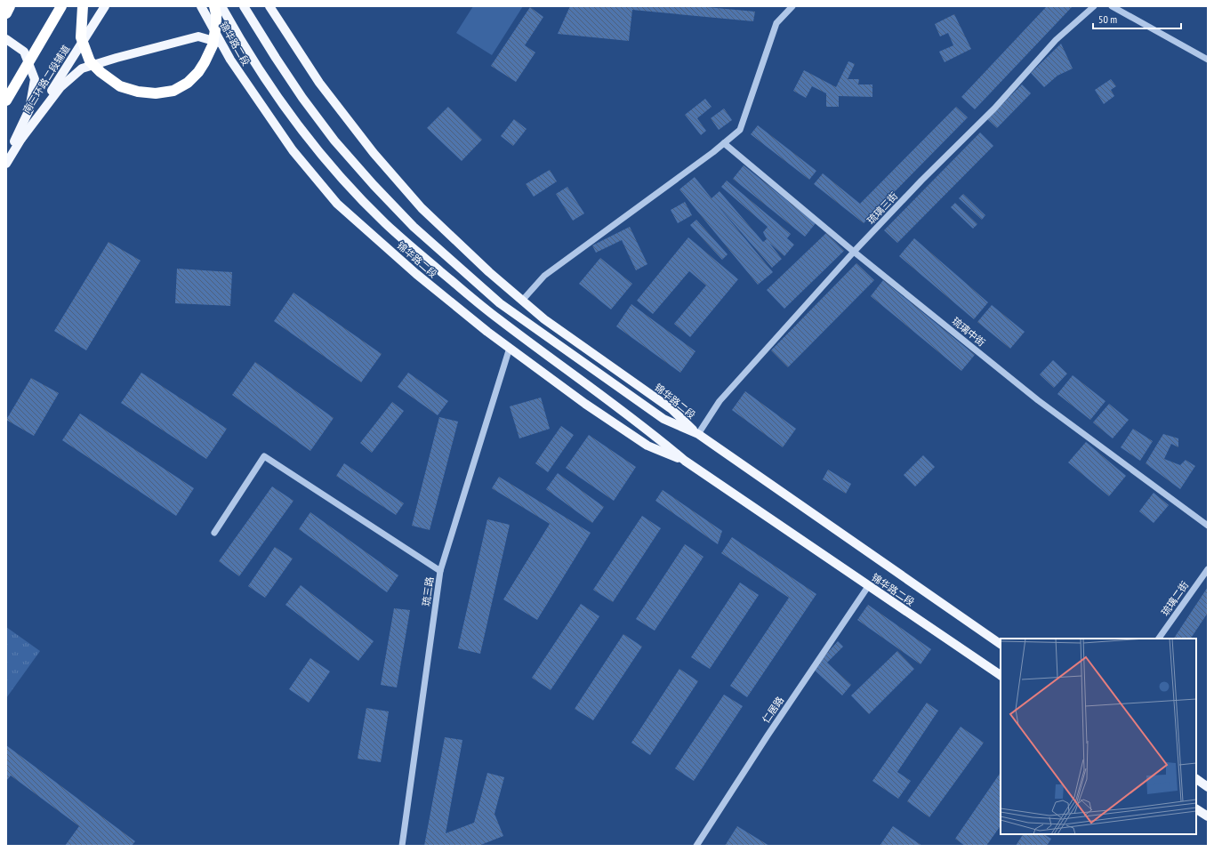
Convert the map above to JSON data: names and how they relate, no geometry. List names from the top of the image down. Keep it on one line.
{"streets":{"main road":["锦华路二段","南三环路二段辅道"],"street":["琉璃三街","琉璃中街","琉三路","琉璃二街","仁居路"]},"crossings":[["锦华路二段","琉璃三街"],["锦华路二段","琉三路"],["锦华路二段","仁居路"],["琉璃三街","琉璃中街"]],"scale_bar":"50 m"}
